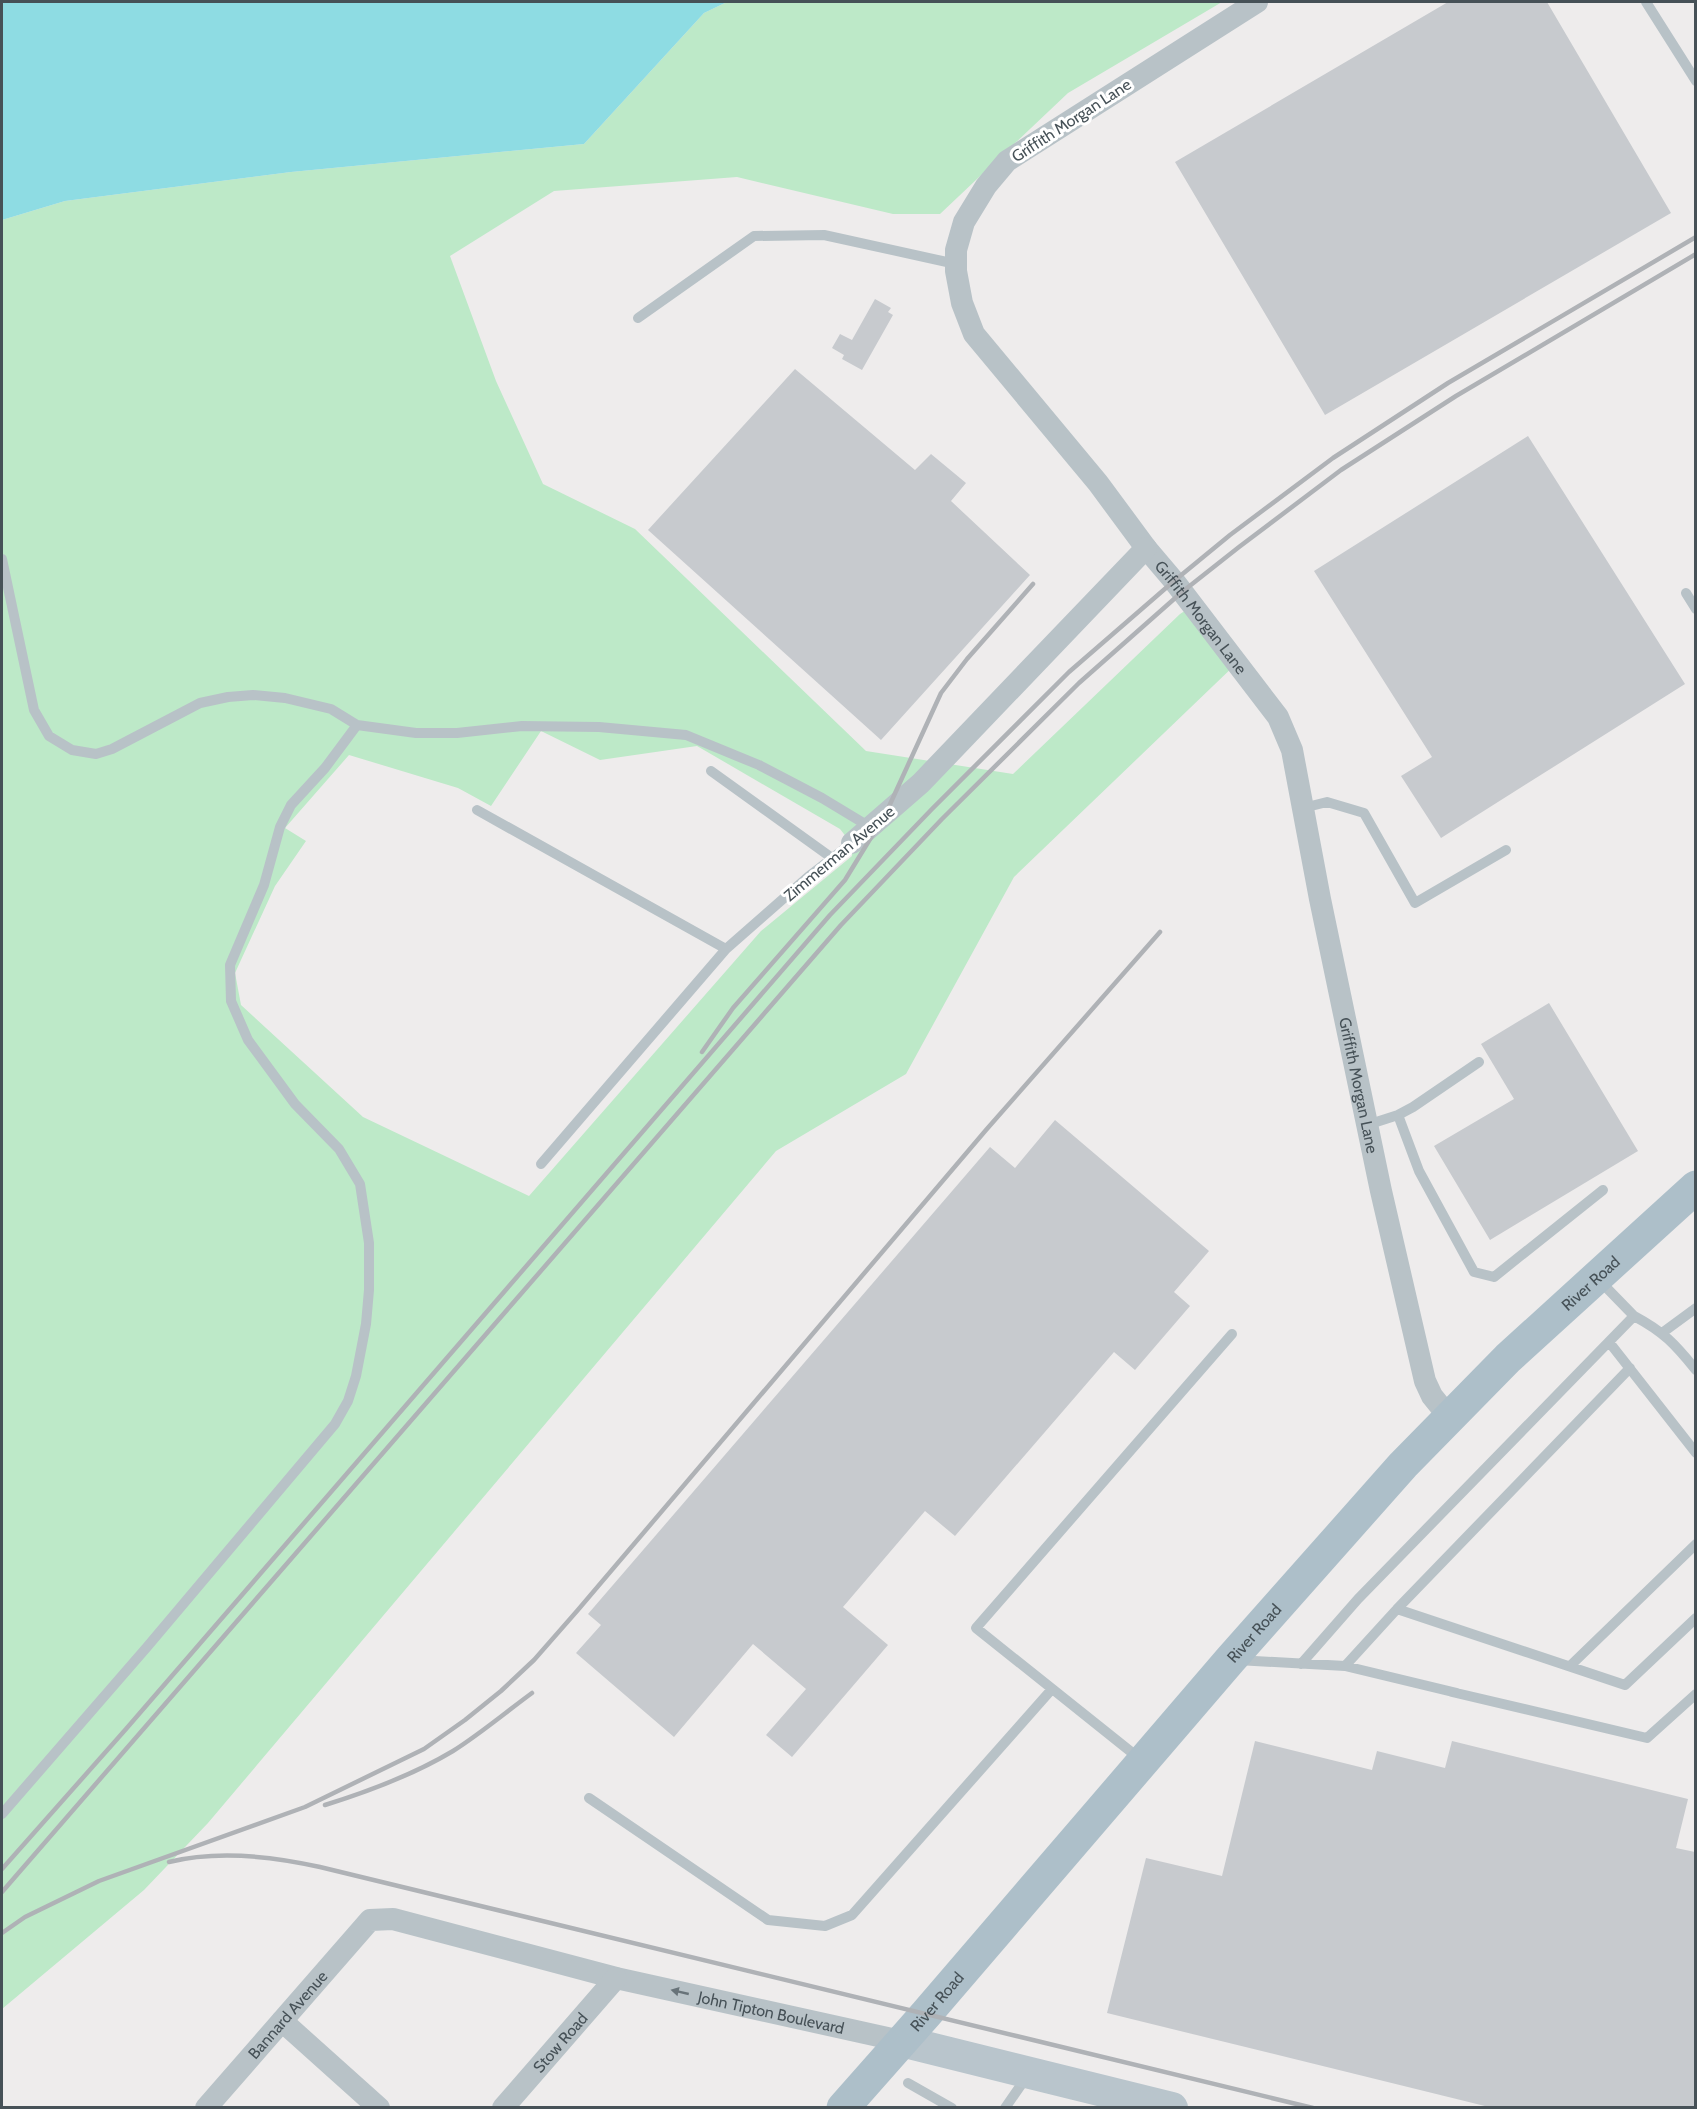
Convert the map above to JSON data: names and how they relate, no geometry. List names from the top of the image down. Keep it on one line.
{"streets":{"main road":["River Road"],"street":["Griffith Morgan Lane","Zimmerman Avenue","John Tipton Boulevard","Bannard Avenue","Stow Road"]},"crossings":[["Griffith Morgan Lane","Zimmerman Avenue"],["Griffith Morgan Lane","River Road"],["River Road","John Tipton Boulevard"],["John Tipton Boulevard","Bannard Avenue"],["John Tipton Boulevard","Stow Road"]],"one_way":["John Tipton Boulevard"]}
